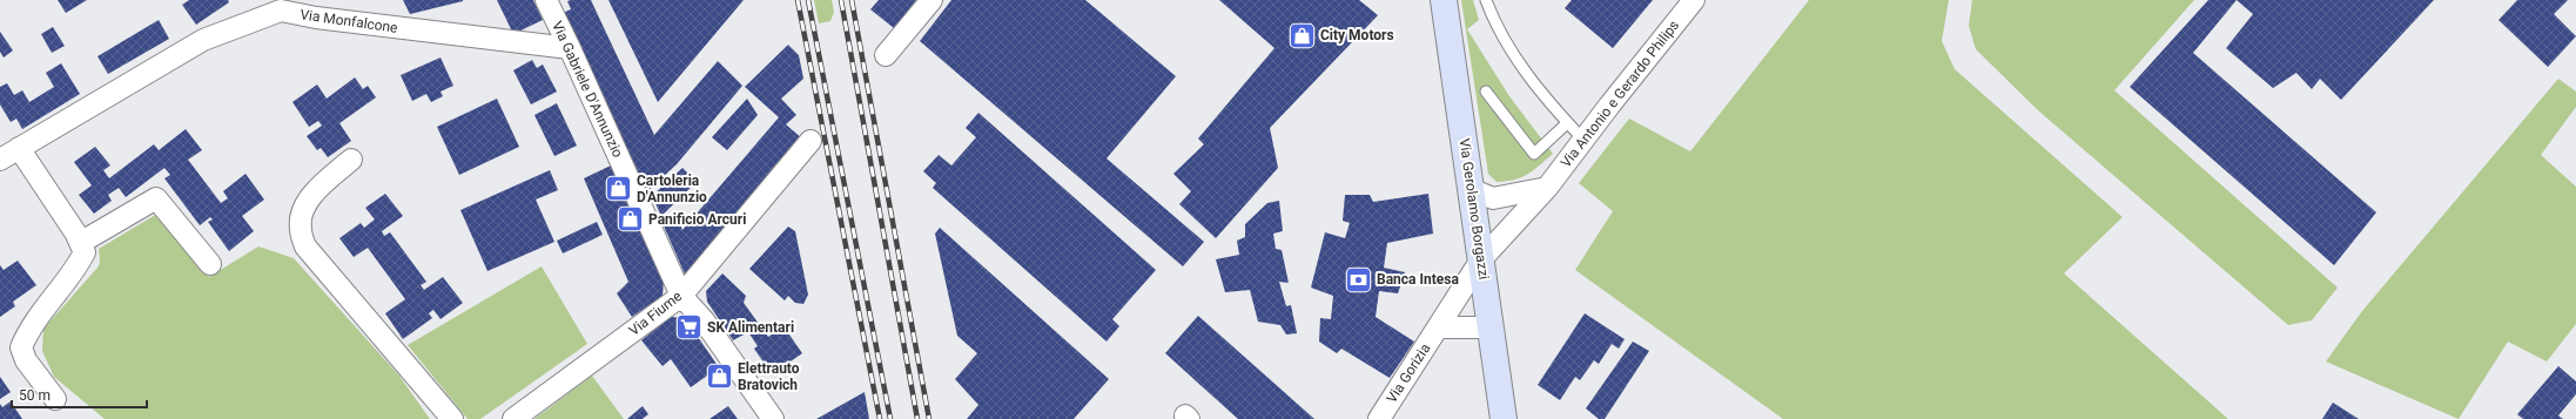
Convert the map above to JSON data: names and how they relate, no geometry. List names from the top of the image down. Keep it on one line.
{"streets":{"main road":["Via Gerolamo Borgazzi"],"street":["Via Monfalcone","Via Gabriele D'Annunzio","Via Antonio e Gerardo Philips","Via Fiume","Via Gorizia"]},"crossings":[["Via Monfalcone","Via Gabriele D'Annunzio"],["Via Gabriele D'Annunzio","Via Fiume"],["Via Antonio e Gerardo Philips","Via Gerolamo Borgazzi"],["Via Antonio e Gerardo Philips","Via Gorizia"],["Via Gerolamo Borgazzi","Via Gorizia"]],"places":{"shop":["City Motors","Cartoleria D'Annunzio","Panificio Arcuri","Elettrauto Bratovich"],"bank":["Banca Intesa"],"supermarket":["SK Alimentari"]},"scale_bar":"50 m"}
